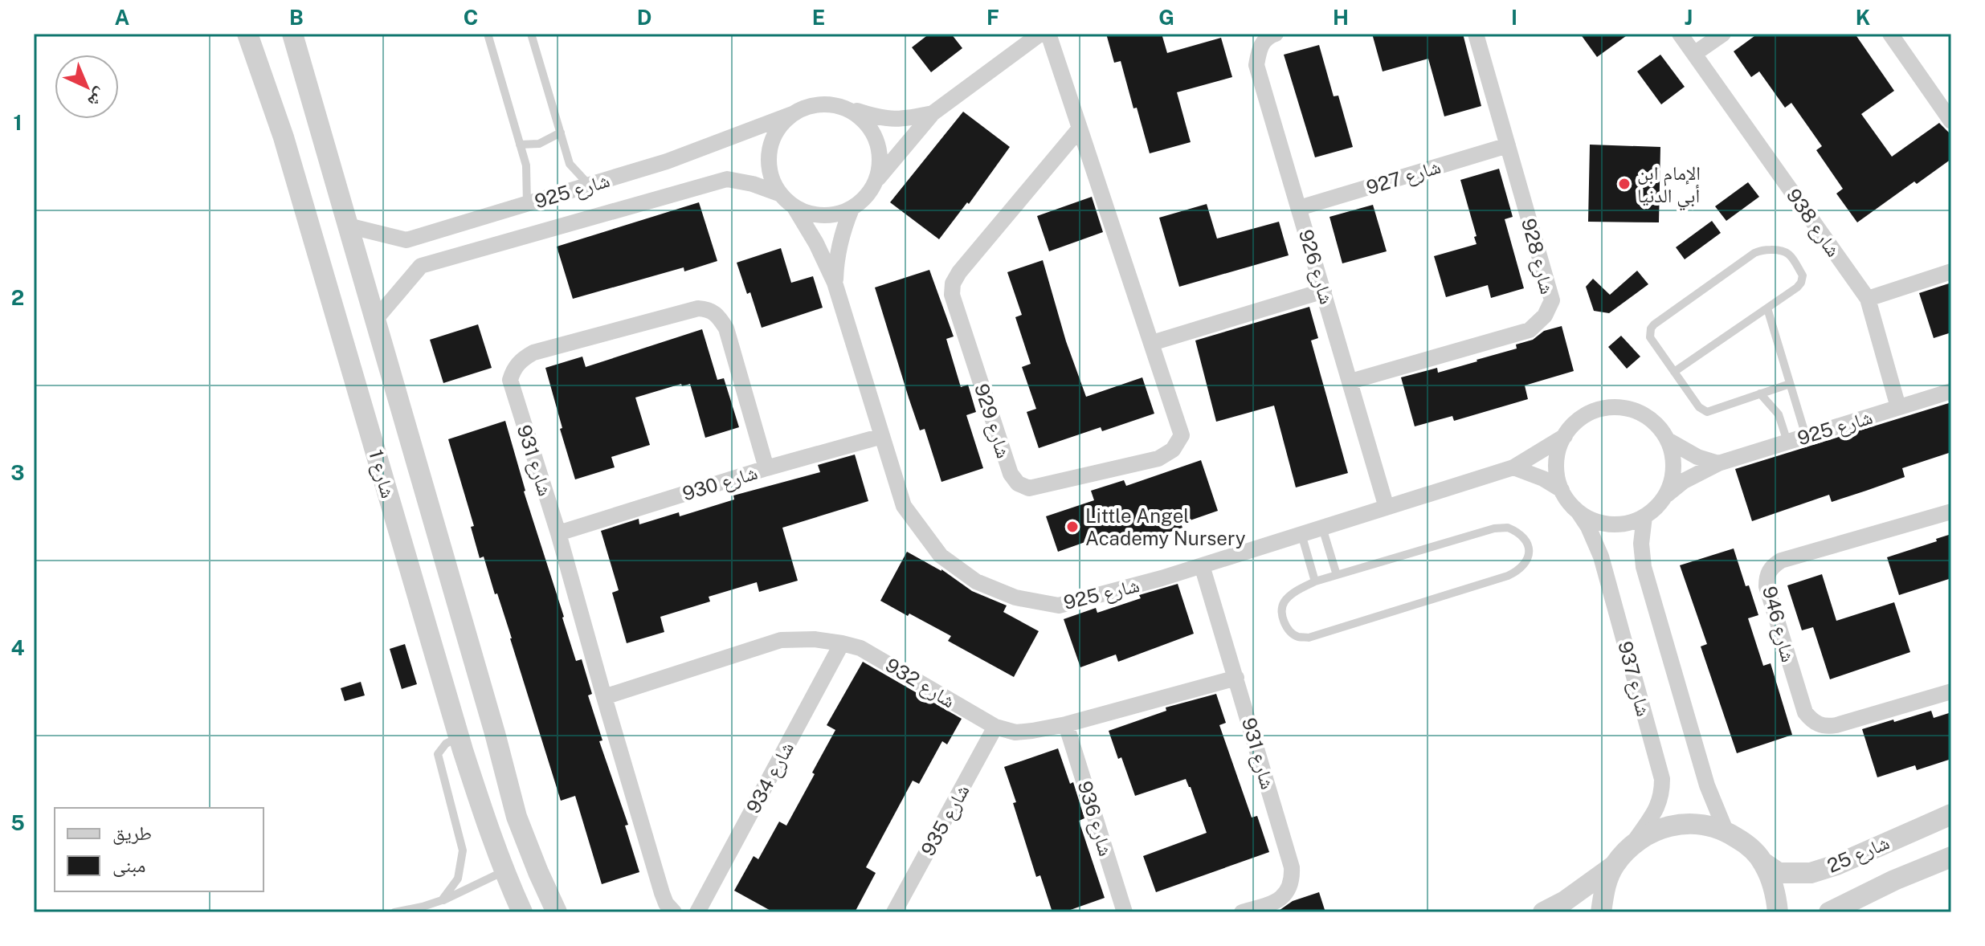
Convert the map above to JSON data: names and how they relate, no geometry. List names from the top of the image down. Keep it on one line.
{"streets":{"street":["شارع 927","شارع 925","شارع 938","شارع 928","شارع 926","شارع 929","شارع 931","شارع 1","شارع 930","شارع 946","شارع 937","شارع 932","شارع 934","شارع 936","شارع 935","شارع 25"]},"crossings":[["شارع 927","شارع 928"],["شارع 927","شارع 926"],["شارع 925","شارع 938"],["شارع 925","شارع 926"],["شارع 925","شارع 931"],["شارع 925","شارع 1"],["شارع 925","شارع 930"],["شارع 925","شارع 937"],["شارع 928","شارع 926"],["شارع 931","شارع 930"],["شارع 931","شارع 932"],["شارع 932","شارع 934"],["شارع 932","شارع 936"],["شارع 932","شارع 935"]],"places":["الإمام ابن أبي الدنيا","Little Angel Academy Nursery"],"legend":["طريق","مبنى"],"north":"bottom right","grid":{"columns":["A","B","C","D","E","F","G","H","I","J","K"],"rows":["1","2","3","4","5"]}}
